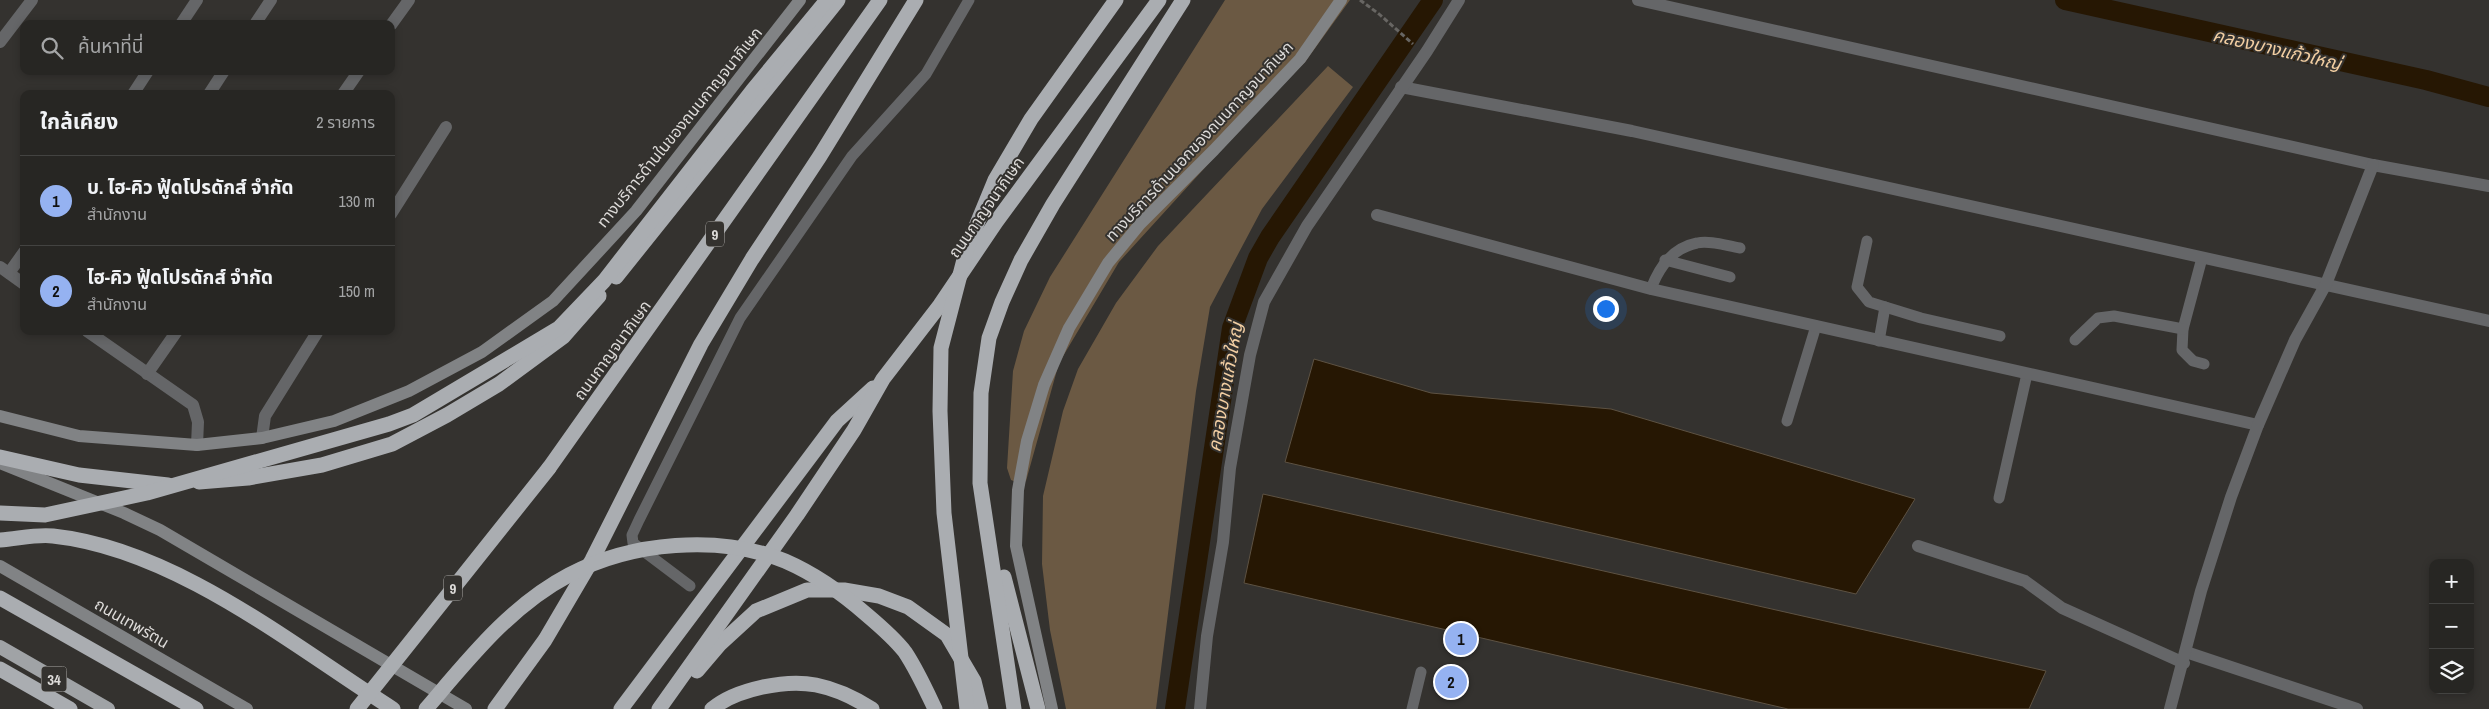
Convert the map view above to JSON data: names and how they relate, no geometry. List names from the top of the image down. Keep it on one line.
{"streets":{"highway":["ถนนกาญจนาภิเษก","9","34"],"main road":["ทางบริการด้านในของถนนกาญจนาภิเษก","ทางบริการด้านนอกของถนนกาญจนาภิเษก","ถนนเทพรัตน"]},"water":["คลองบางแก้วใหญ่"],"page":{"search":"ค้นหาที่นี่","heading":["ใกล้เคียง","2 รายการ"],"list":[{"mark":"1","name":"บ. ไฮ-คิว ฟู้ดโปรดักส์ จำกัด","note":"สำนักงาน","value":"130 m"},{"mark":"2","name":"ไฮ-คิว ฟู้ดโปรดักส์ จำกัด","note":"สำนักงาน","value":"150 m"}],"map_buttons":["+","−"],"pins":["1","2"]}}
